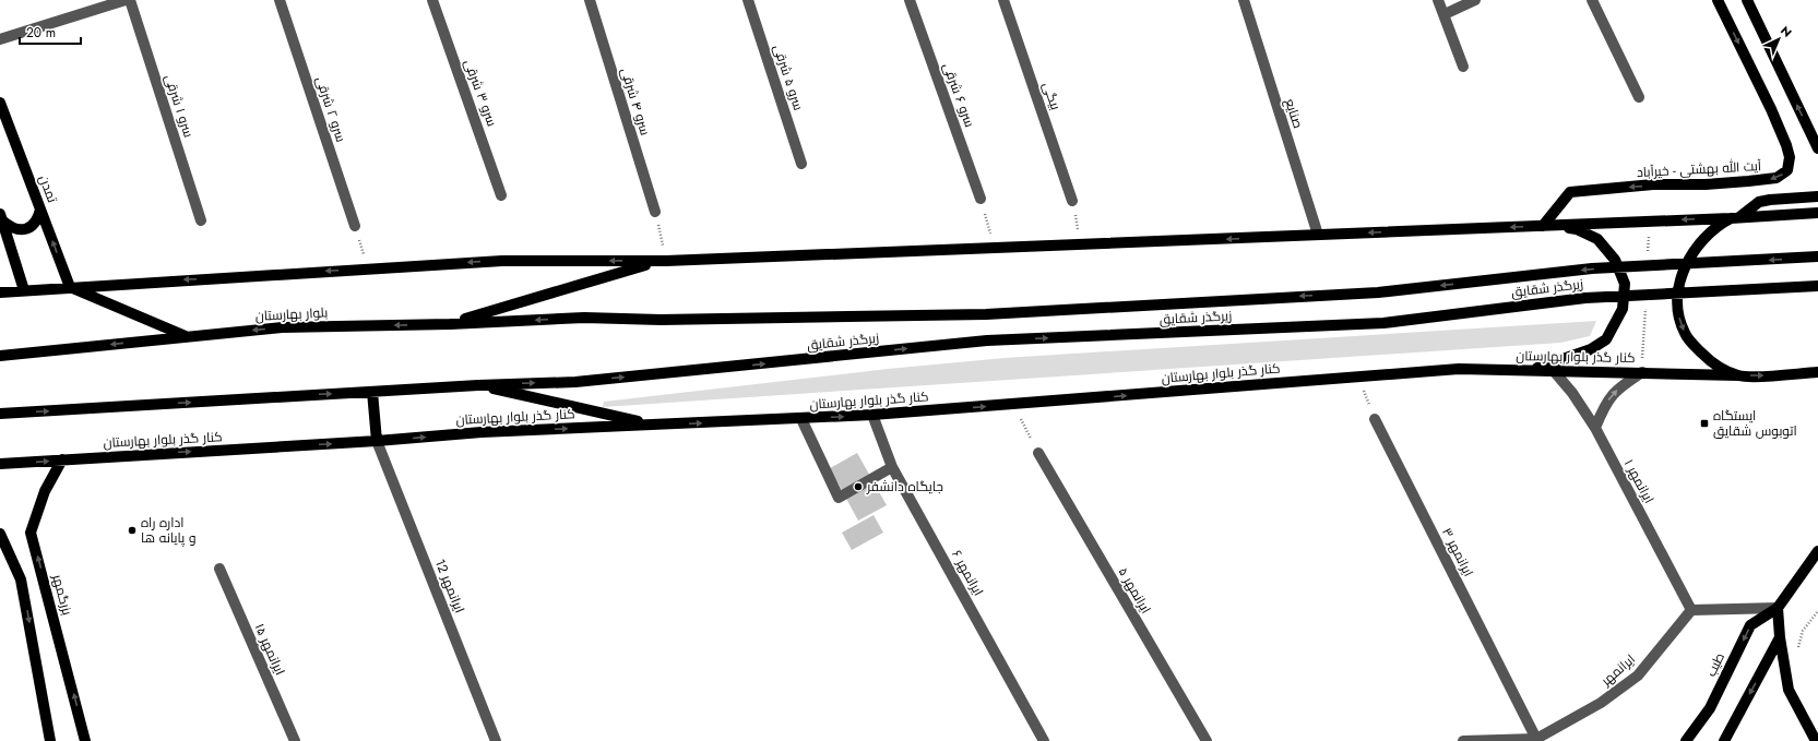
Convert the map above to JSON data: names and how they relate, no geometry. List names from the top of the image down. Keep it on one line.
{"streets":{"main road":["آیت الله بهشتی - خیرآباد","تمدن","زیرگذر شقایق","بلوار بهارستان","کنار گذر بلوار بهارستان","بزرگمهر","طیب"],"street":["سرو ۵ شرقی","سرو ۳ شرقی","سرو ۶ شرقی","بیگی","سرو ۴ شرقی","سرو ۱ شرقی","سرو ۲ شرقی","صنایع","ایرانمهر ۱","ایرانمهر ۳","ایرانمهر ۶","ایرانمهر 12","ایرانمهر ۵","ایرانمهر ۱۵","ایرانمهر"]},"crossings":[["زیرگذر شقایق","بلوار بهارستان"],["کنار گذر بلوار بهارستان","ایرانمهر ۱"],["کنار گذر بلوار بهارستان","ایرانمهر ۶"],["کنار گذر بلوار بهارستان","ایرانمهر 12"],["کنار گذر بلوار بهارستان","بزرگمهر"],["ایرانمهر ۱","ایرانمهر"],["ایرانمهر ۳","ایرانمهر"]],"places":{"transit":["ایستگاه اتوبوس شقایق"],"other":["جایگاه دانشفر","اداره راه و پایانه ها"]},"scale_bar":"20 m","north":"top right"}
